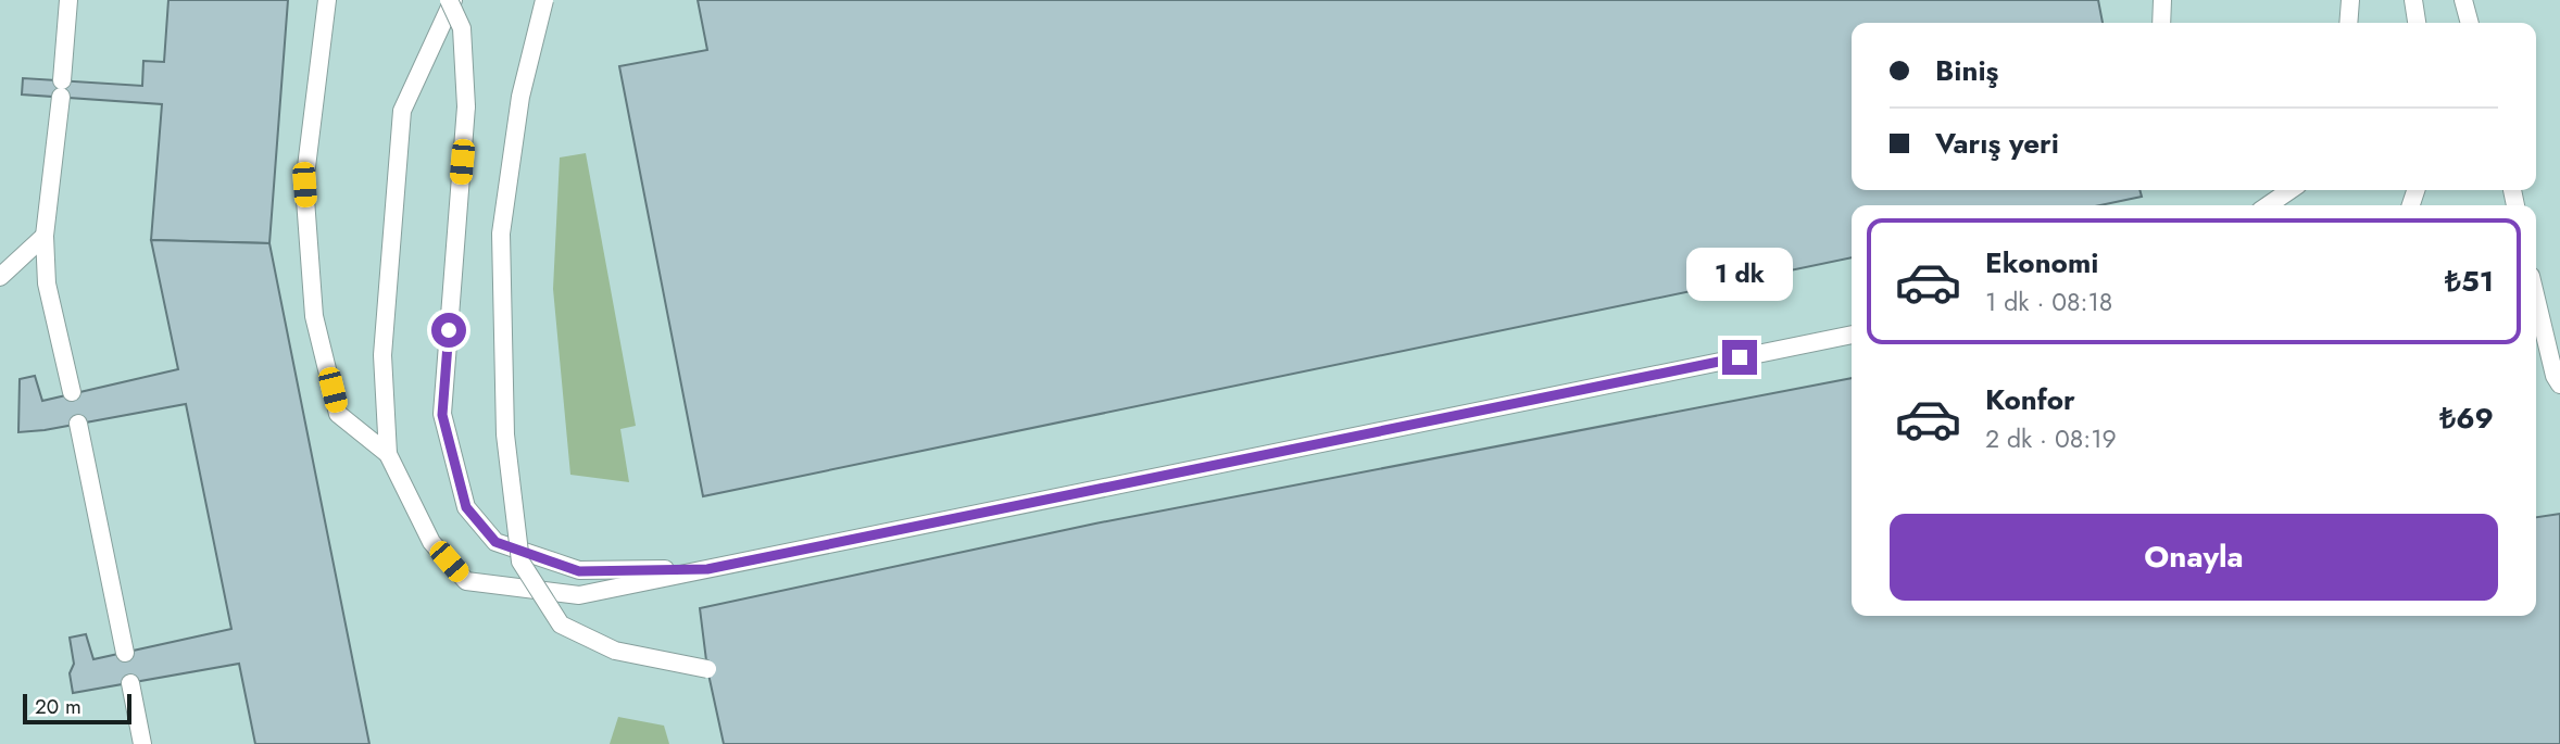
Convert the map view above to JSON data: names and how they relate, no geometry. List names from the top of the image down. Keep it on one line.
{"scale_bar":"20 m","page":{"banner":["Biniş","Varış yeri"],"list":[{"name":"Ekonomi","note":"1 dk · 08:18","value":"₺51"},{"name":"Konfor","note":"2 dk · 08:19","value":"₺69"}],"bubble":"1 dk","buttons":"Onayla","scale":"20 m"}}
